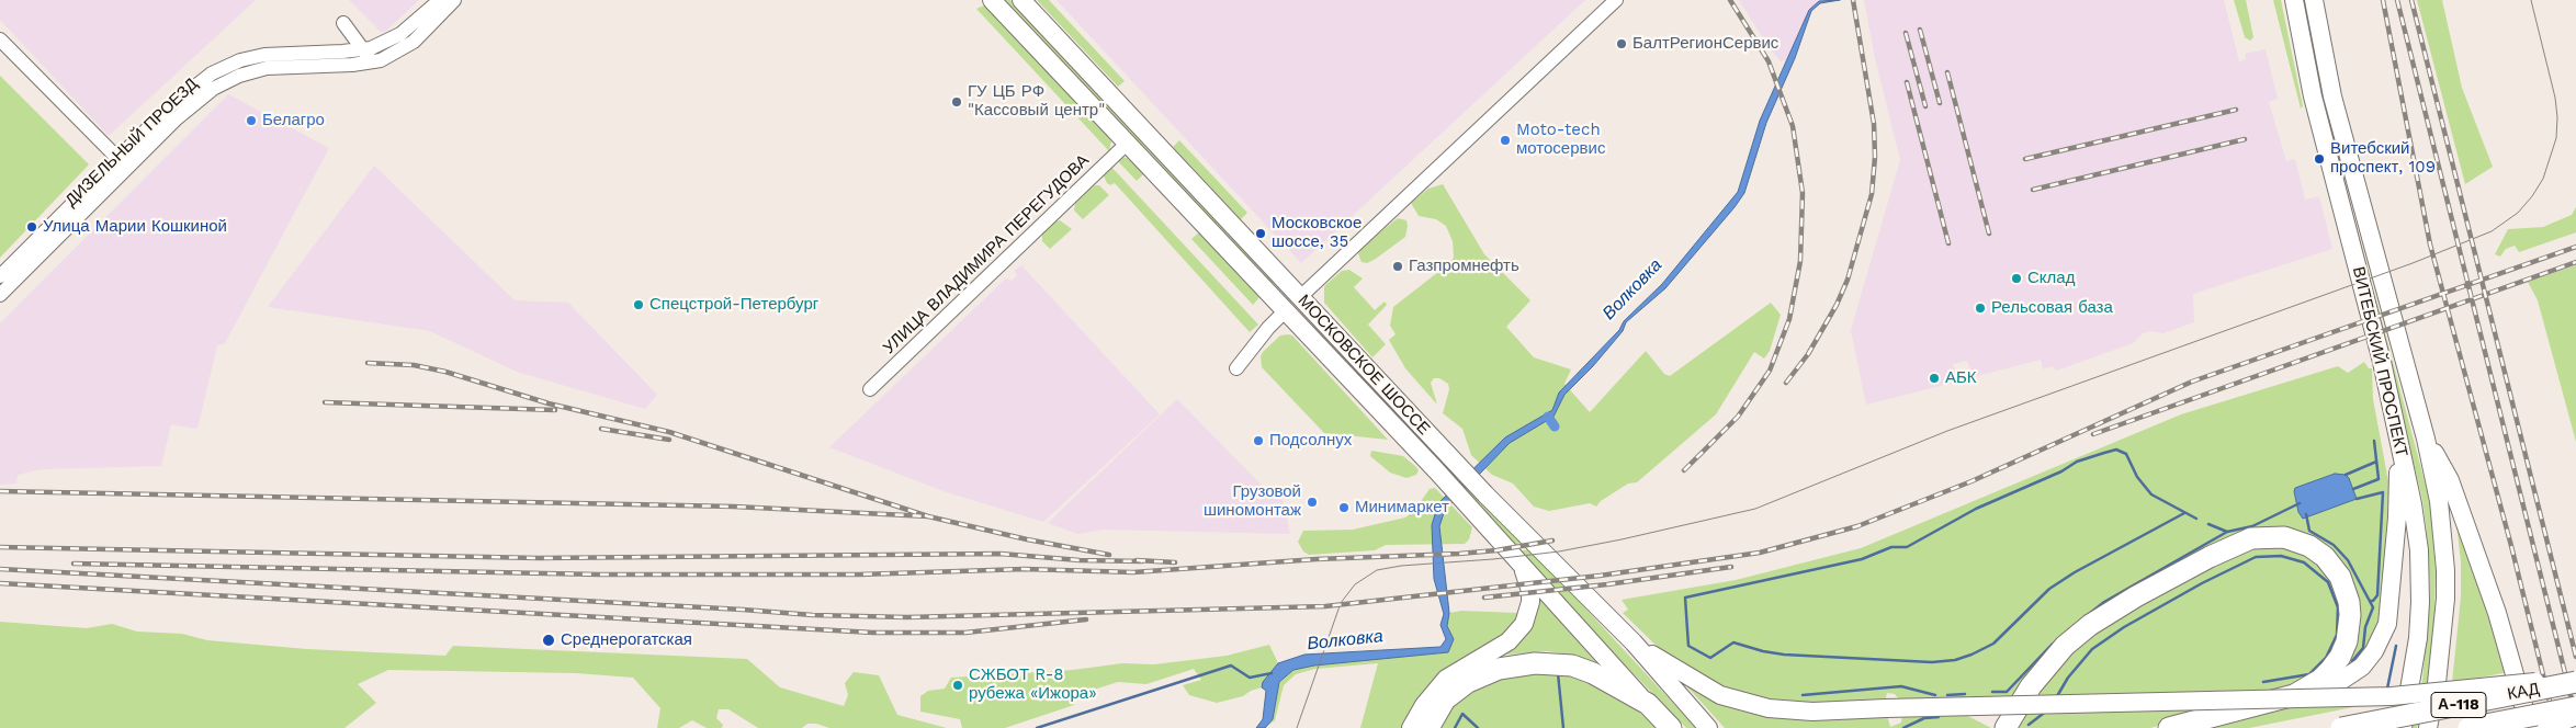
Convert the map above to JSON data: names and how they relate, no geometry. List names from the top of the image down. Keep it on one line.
{"streets":{"highway":["МОСКОВСКОЕ ШОССЕ","КАД","А-118"],"main road":["ВИТЕБСКИЙ ПРОСПЕКТ"],"street":["ДИЗЕЛЬНЫЙ ПРОЕЗД","УЛИЦА ВЛАДИМИРА ПЕРЕГУДОВА"]},"crossings":[["УЛИЦА ВЛАДИМИРА ПЕРЕГУДОВА","МОСКОВСКОЕ ШОССЕ"]],"water":["Волковка"],"places":["БалтРегионСервис","ГУ ЦБ РФ \"Кассовый центр\"","Белагро","Moto-tech мотосервис","Витебский проспект, 109","Улица Марии Кошкиной","Московское шоссе, 35","Газпромнефть","Склад","Спецстрой-Петербург","Рельсовая база","АБК","Подсолнух","Грузовой шиномонтаж","Минимаркет","Среднерогатская","СЖБОТ R-8 рубежа «Ижора»"]}
